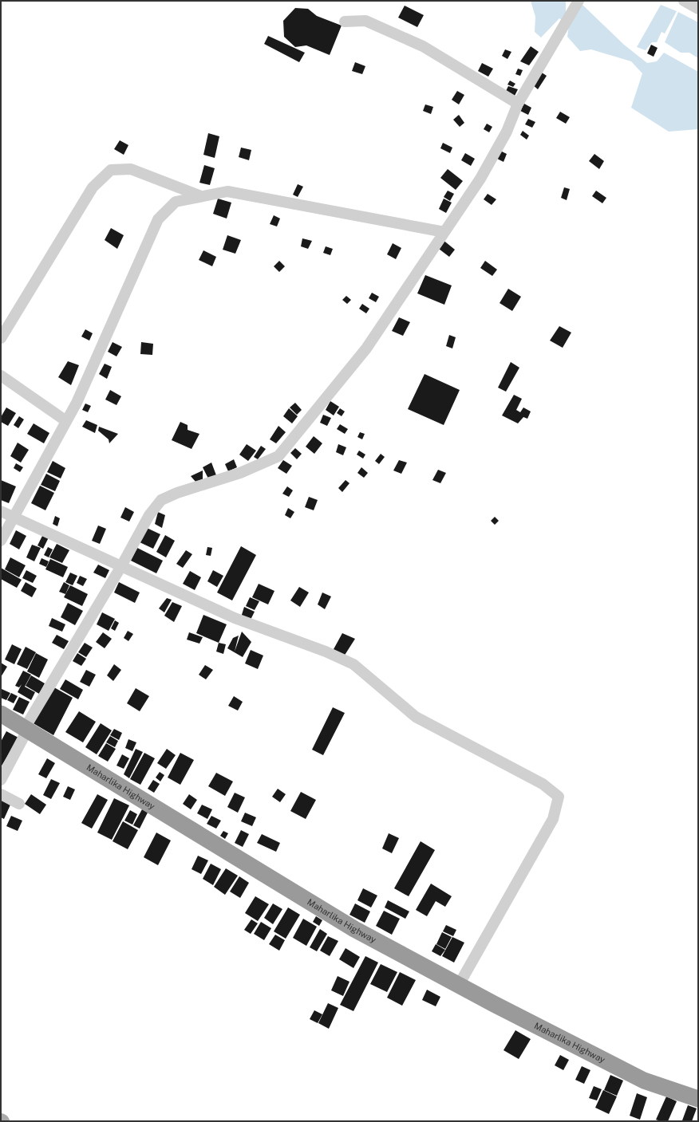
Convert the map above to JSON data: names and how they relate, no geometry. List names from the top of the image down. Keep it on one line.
{"streets":{"highway":["Maharlika Highway"]}}
